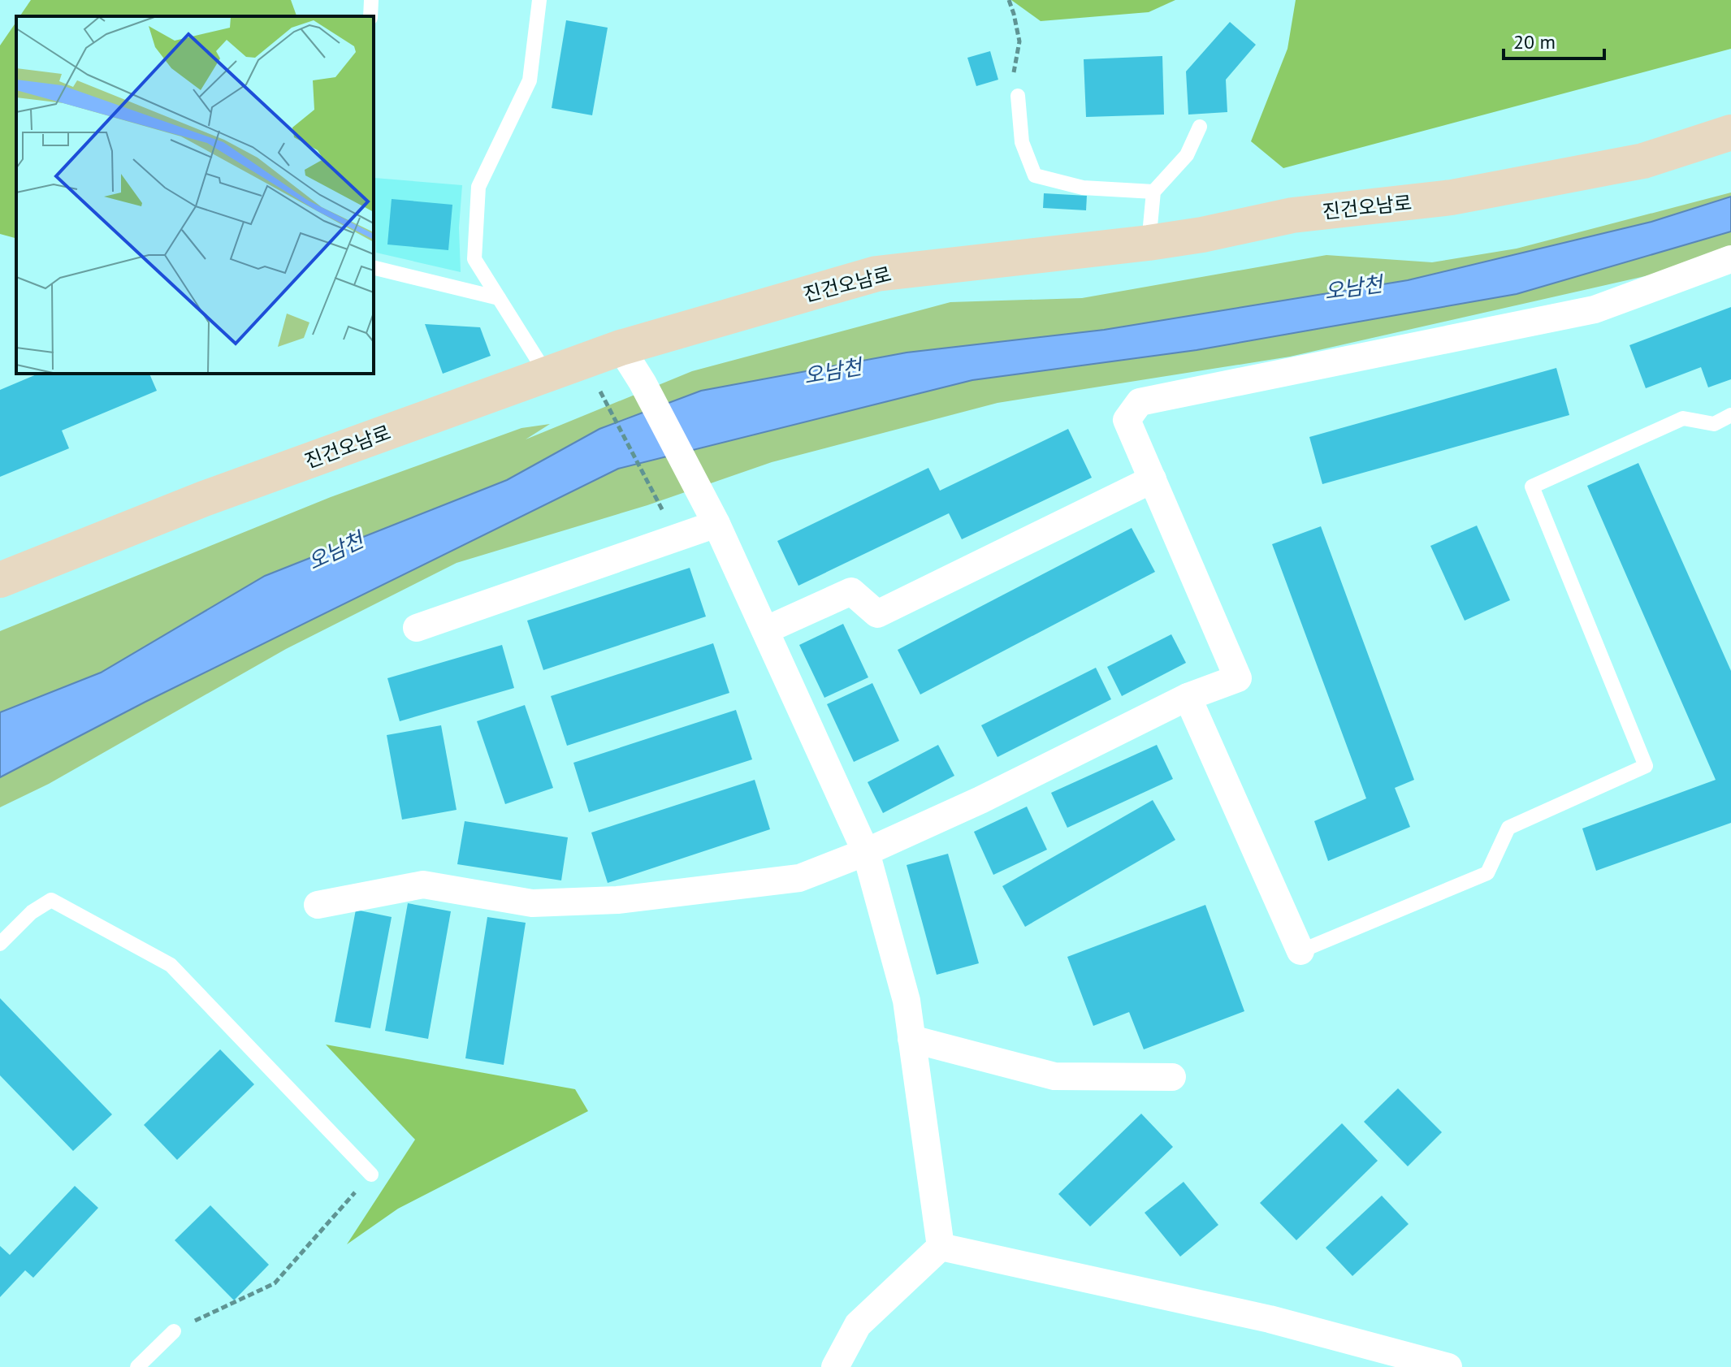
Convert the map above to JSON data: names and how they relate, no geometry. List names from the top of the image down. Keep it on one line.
{"streets":{"main road":["진건오남로"]},"water":["오남천"],"scale_bar":"20 m"}
